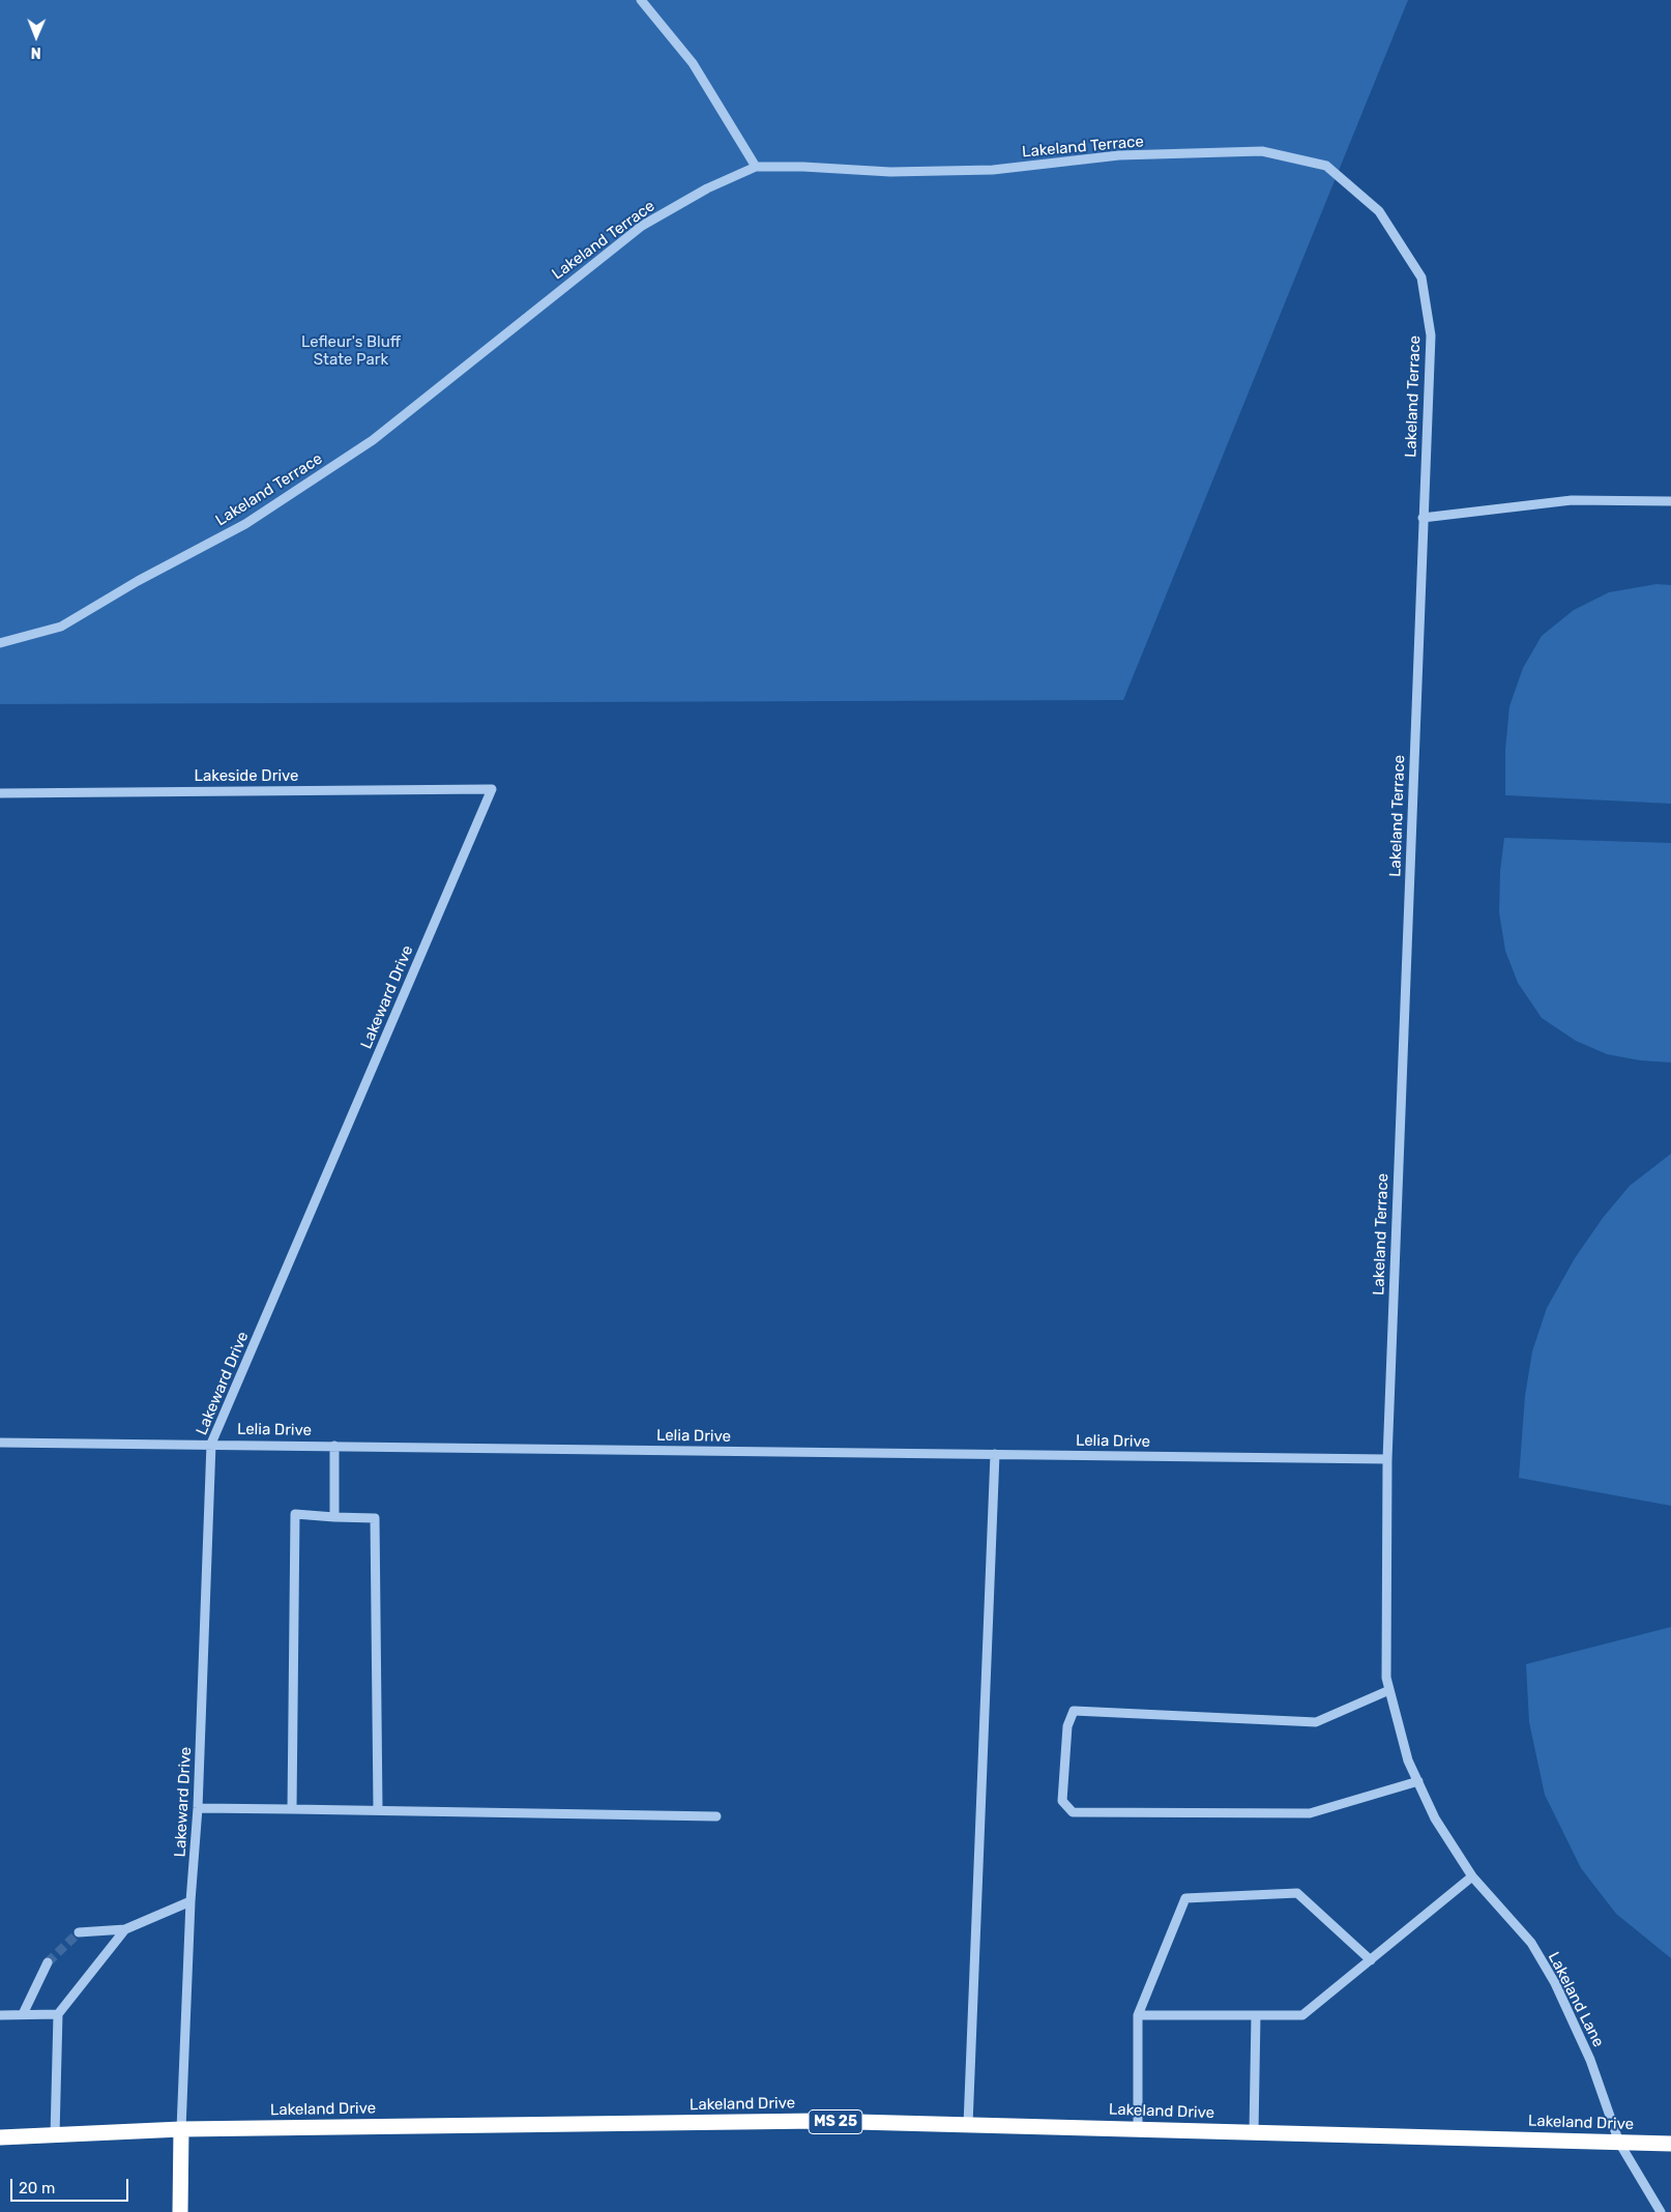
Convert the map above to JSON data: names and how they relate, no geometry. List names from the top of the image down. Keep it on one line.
{"streets":{"highway":["Lakeland Drive","MS 25"],"street":["Lakeland Terrace","Lakeside Drive","Lakeward Drive","Lelia Drive","Lakeland Lane"]},"crossings":[["Lakeland Terrace","Lelia Drive"],["Lakeland Terrace","Lakeland Lane"],["Lakeside Drive","Lakeward Drive"],["Lakeward Drive","Lelia Drive"],["Lakeward Drive","Lakeland Drive"],["Lakeland Lane","Lakeland Drive"]],"parks":["Lefleur's Bluff State Park"],"scale_bar":"20 m","north":"bottom"}
